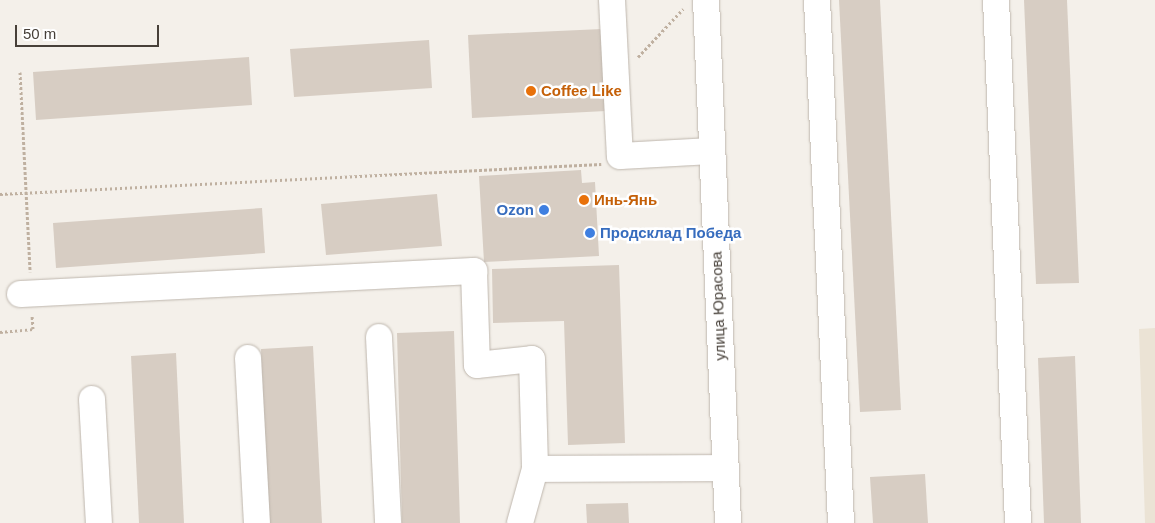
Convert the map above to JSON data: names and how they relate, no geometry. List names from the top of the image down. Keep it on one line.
{"streets":{"street":["улица Юрасова"]},"places":["Coffee Like","Инь-Янь","Ozon","Продсклад Победа"],"scale_bar":"50 m"}
